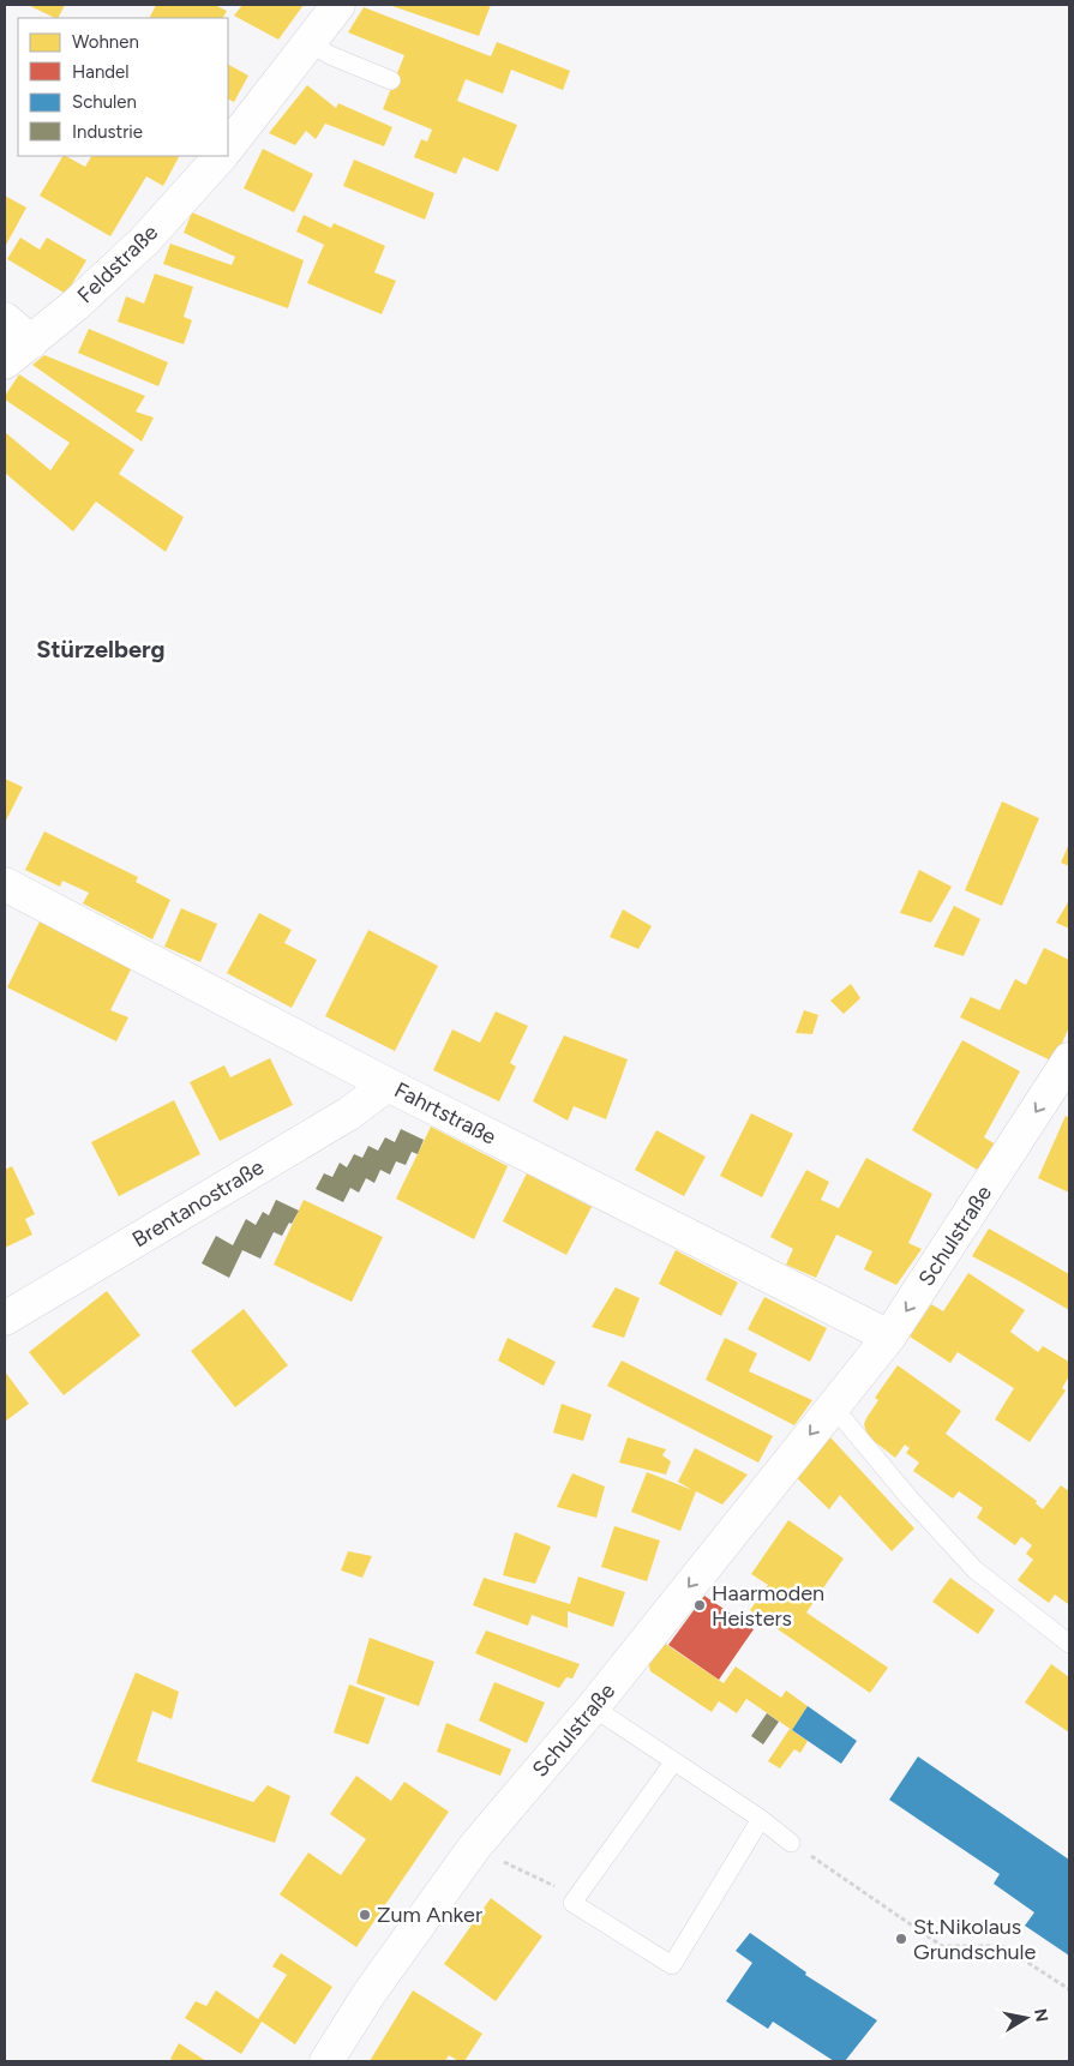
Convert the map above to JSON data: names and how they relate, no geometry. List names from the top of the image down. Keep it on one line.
{"streets":{"street":["Feldstraße","Fahrtstraße","Brentanostraße","Schulstraße"]},"crossings":[["Fahrtstraße","Brentanostraße"],["Fahrtstraße","Schulstraße"]],"one_way":["Schulstraße"],"districts":["Stürzelberg"],"places":["Haarmoden Heisters","Zum Anker","St.Nikolaus Grundschule"],"legend":["Wohnen","Handel","Schulen","Industrie"],"north":"right"}
